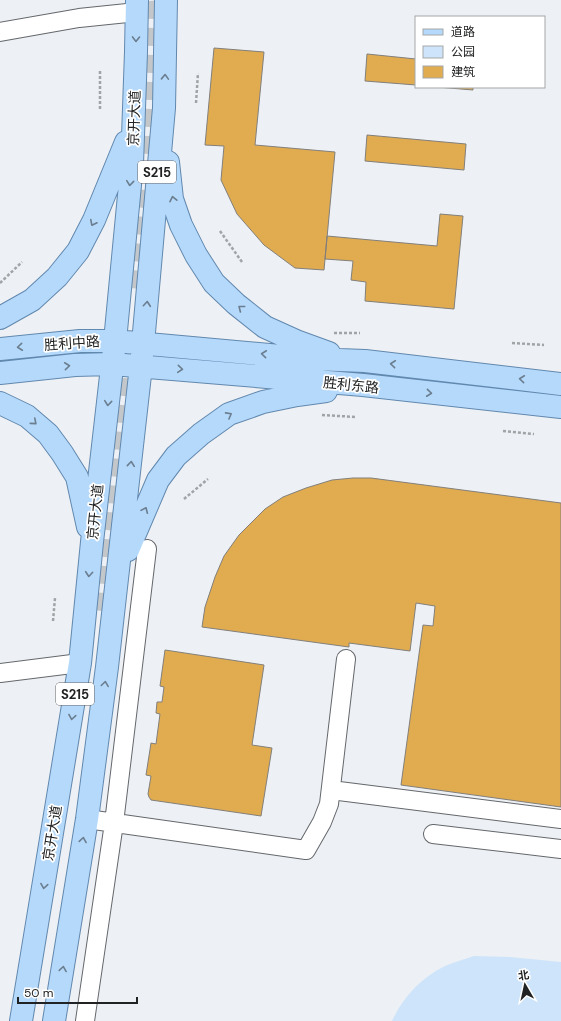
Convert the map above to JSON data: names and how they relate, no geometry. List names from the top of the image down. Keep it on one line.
{"streets":{"main road":["京开大道","S215","胜利中路","胜利东路"]},"crossings":[["京开大道","胜利中路"],["京开大道","胜利东路"],["胜利中路","胜利东路"]],"legend":["道路","公园","建筑"],"scale_bar":"50 m","north":"top"}
